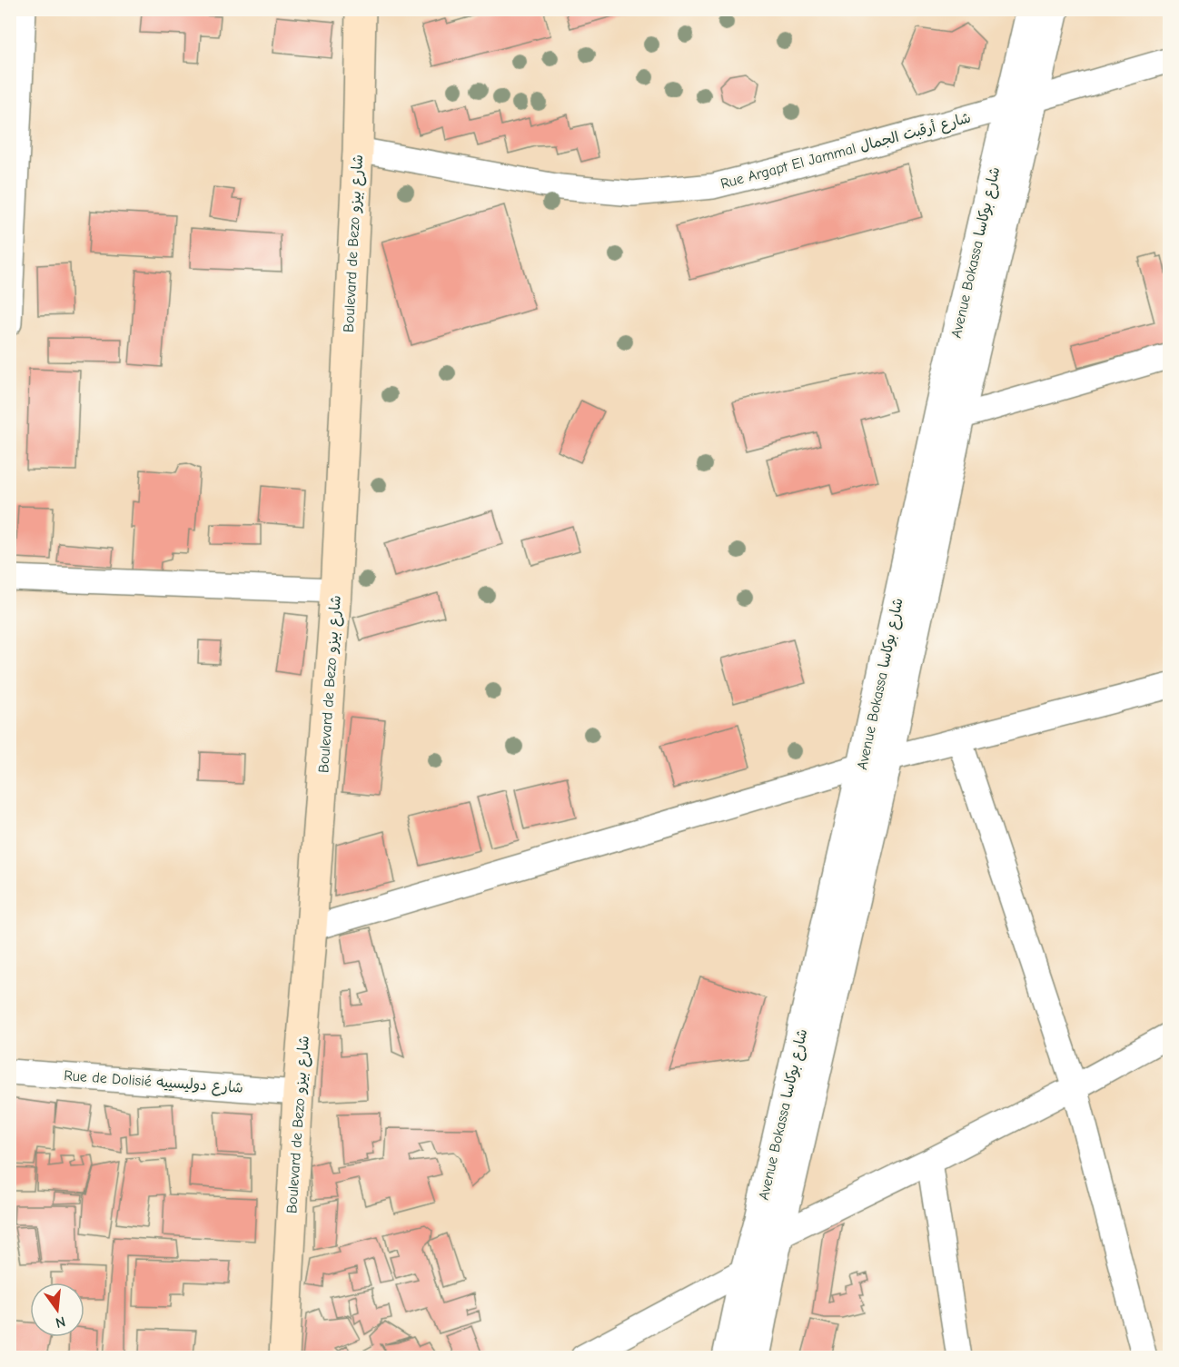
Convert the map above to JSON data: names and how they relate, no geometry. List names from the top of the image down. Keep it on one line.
{"streets":{"main road":["Boulevard de Bezo شارع بيزو"],"street":["Rue Argapt El Jammal شارع أرقبت الجمال","Avenue Bokassa شارع بوكاسا","Rue de Dolisié شارع دوليسييه"]},"crossings":[["Rue Argapt El Jammal شارع أرقبت الجمال","Boulevard de Bezo شارع بيزو"],["Rue Argapt El Jammal شارع أرقبت الجمال","Avenue Bokassa شارع بوكاسا"],["Boulevard de Bezo شارع بيزو","Rue de Dolisié شارع دوليسييه"]],"north":"bottom"}
